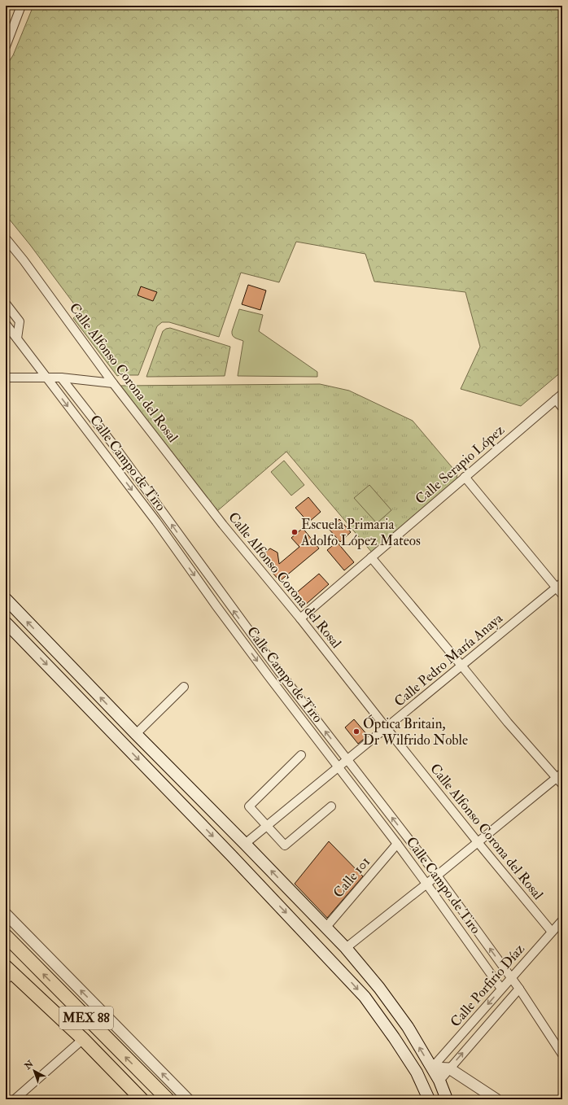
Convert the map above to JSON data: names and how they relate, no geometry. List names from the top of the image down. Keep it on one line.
{"streets":{"main road":["MEX 88"],"street":["Calle Alfonso Corona del Rosal","Calle Campo de Tiro","Calle Serapio López","Calle Pedro María Anaya","Calle 101","Calle Porfirio Díaz"]},"crossings":[["Calle Alfonso Corona del Rosal","Calle Serapio López"],["Calle Alfonso Corona del Rosal","Calle Pedro María Anaya"],["Calle Alfonso Corona del Rosal","Calle Porfirio Díaz"],["Calle Campo de Tiro","Calle Pedro María Anaya"],["Calle Campo de Tiro","Calle 101"],["Calle Campo de Tiro","Calle Porfirio Díaz"]],"places":["Escuela Primaria Adolfo López Mateos","Óptica Britain, Dr Wilfrido Noble"],"north":"top left"}
